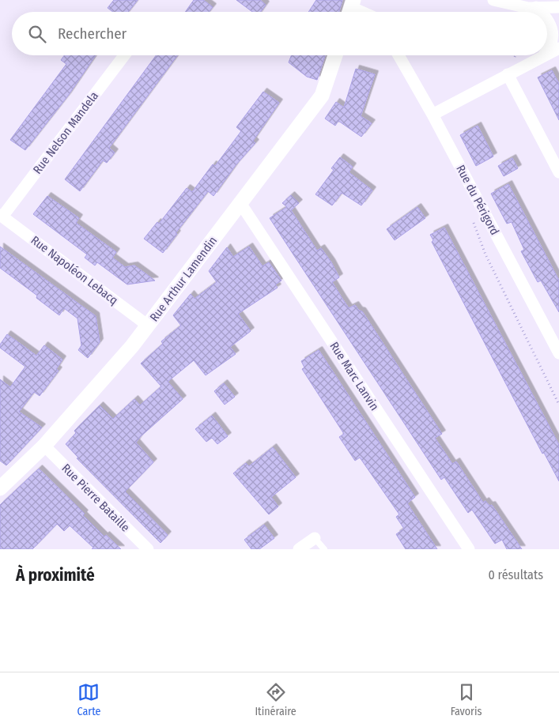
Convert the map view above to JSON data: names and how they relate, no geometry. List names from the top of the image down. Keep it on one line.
{"streets":{"street":["Rue Nelson Mandela","Rue du Périgord","Rue Napoléon Lebacq","Rue Arthur Lamendin","Rue Marc Lanvin","Rue Pierre Bataille"]},"crossings":[["Rue Nelson Mandela","Rue Napoléon Lebacq"],["Rue Napoléon Lebacq","Rue Arthur Lamendin"],["Rue Arthur Lamendin","Rue Marc Lanvin"],["Rue Arthur Lamendin","Rue Pierre Bataille"]],"page":{"search":"Rechercher","heading":["À proximité","0 résultats"],"nav":["Carte","Itinéraire","Favoris"]}}
